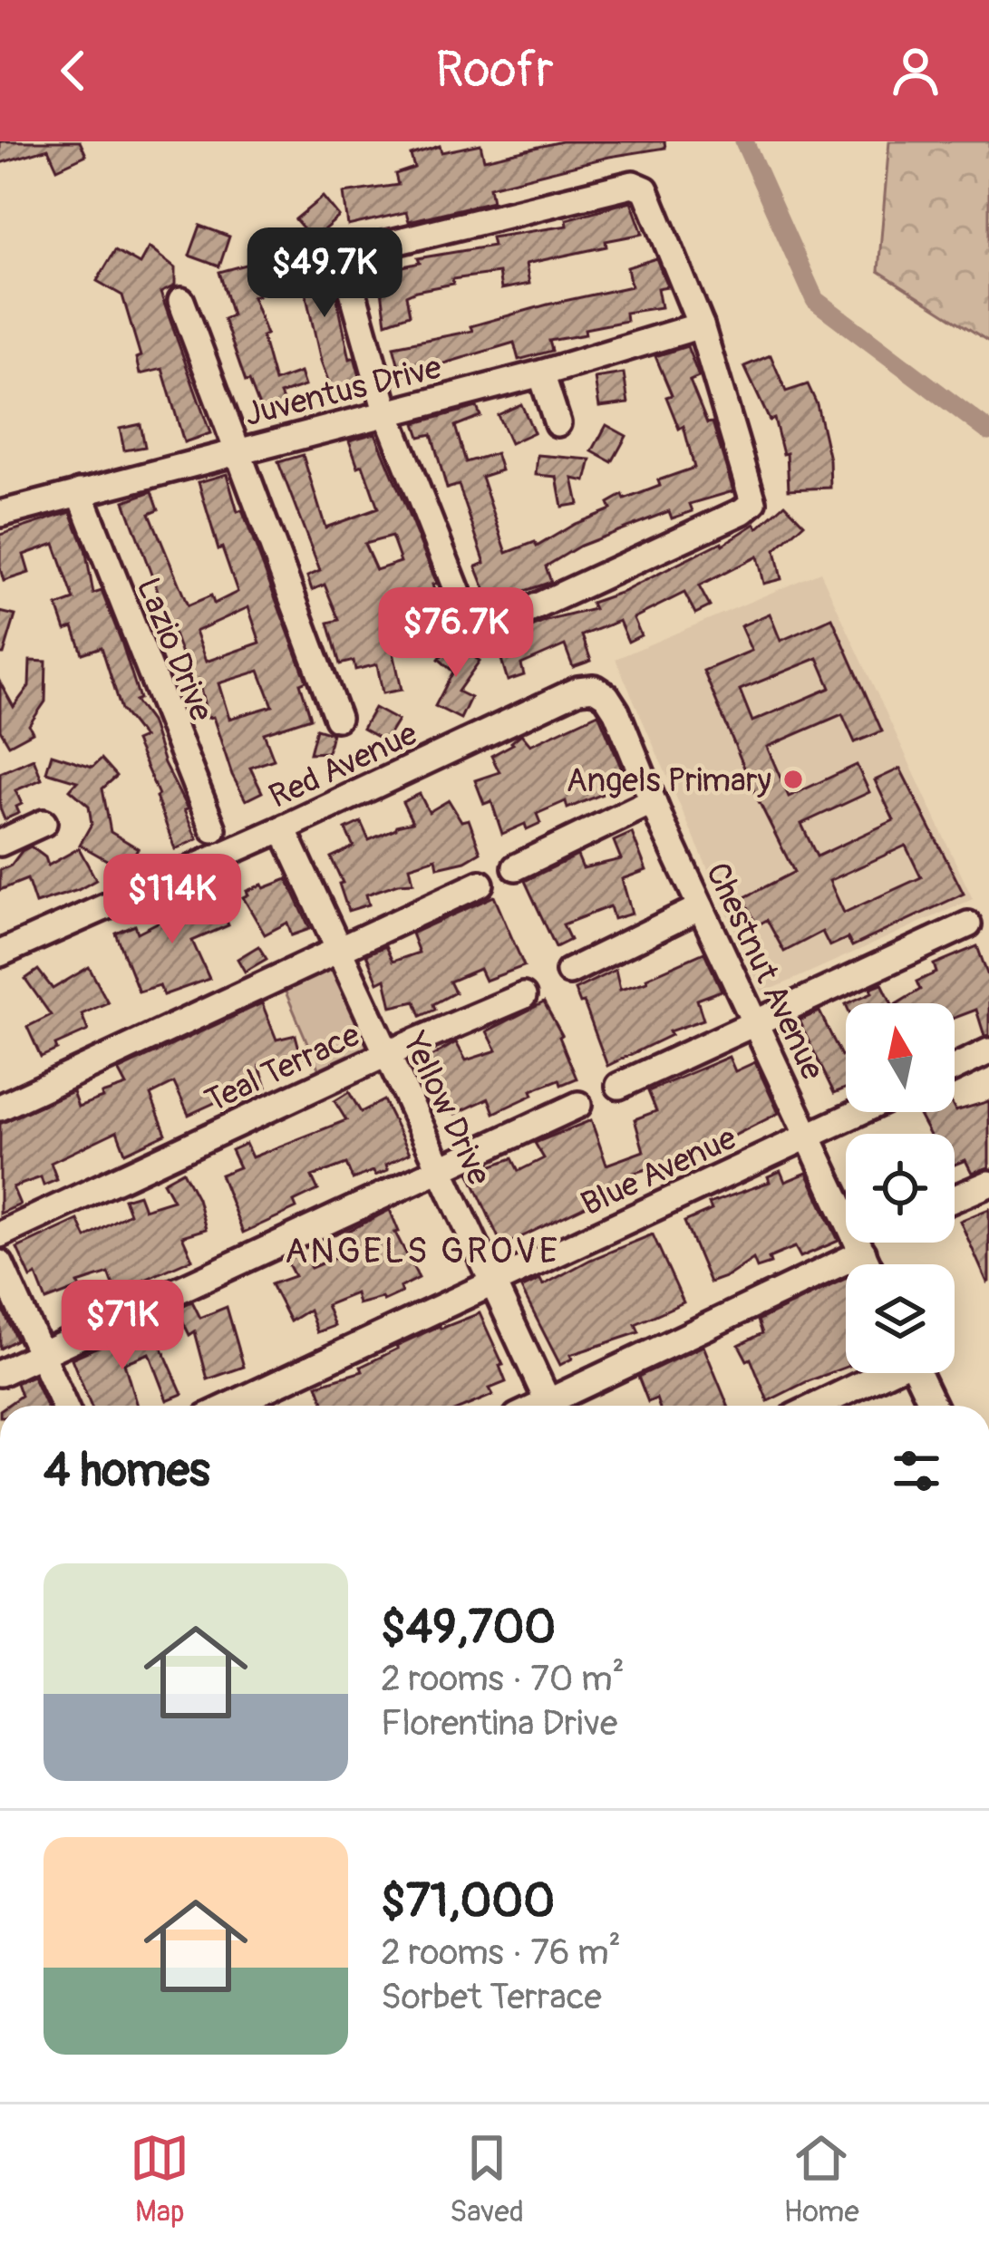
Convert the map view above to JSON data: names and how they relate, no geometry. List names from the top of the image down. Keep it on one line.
{"streets":{"street":["Juventus Drive","Lazio Drive","Red Avenue","Chestnut Avenue","Teal Terrace","Yellow Drive","Blue Avenue"]},"crossings":[["Juventus Drive","Lazio Drive"],["Red Avenue","Chestnut Avenue"],["Red Avenue","Yellow Drive"],["Chestnut Avenue","Blue Avenue"],["Teal Terrace","Yellow Drive"],["Yellow Drive","Blue Avenue"]],"districts":["ANGELS GROVE"],"places":["Angels Primary"],"north":"top","page":{"header":"Roofr","price":["$49.7K","$76.7K","$114K","$71K"],"heading":"4 homes","list":[{"name":"$49,700","note":"2 rooms · 70 m² · Florentina Drive"},{"name":"$71,000","note":"2 rooms · 76 m² · Sorbet Terrace"}],"tabs":["Map","Saved","Home"]}}
